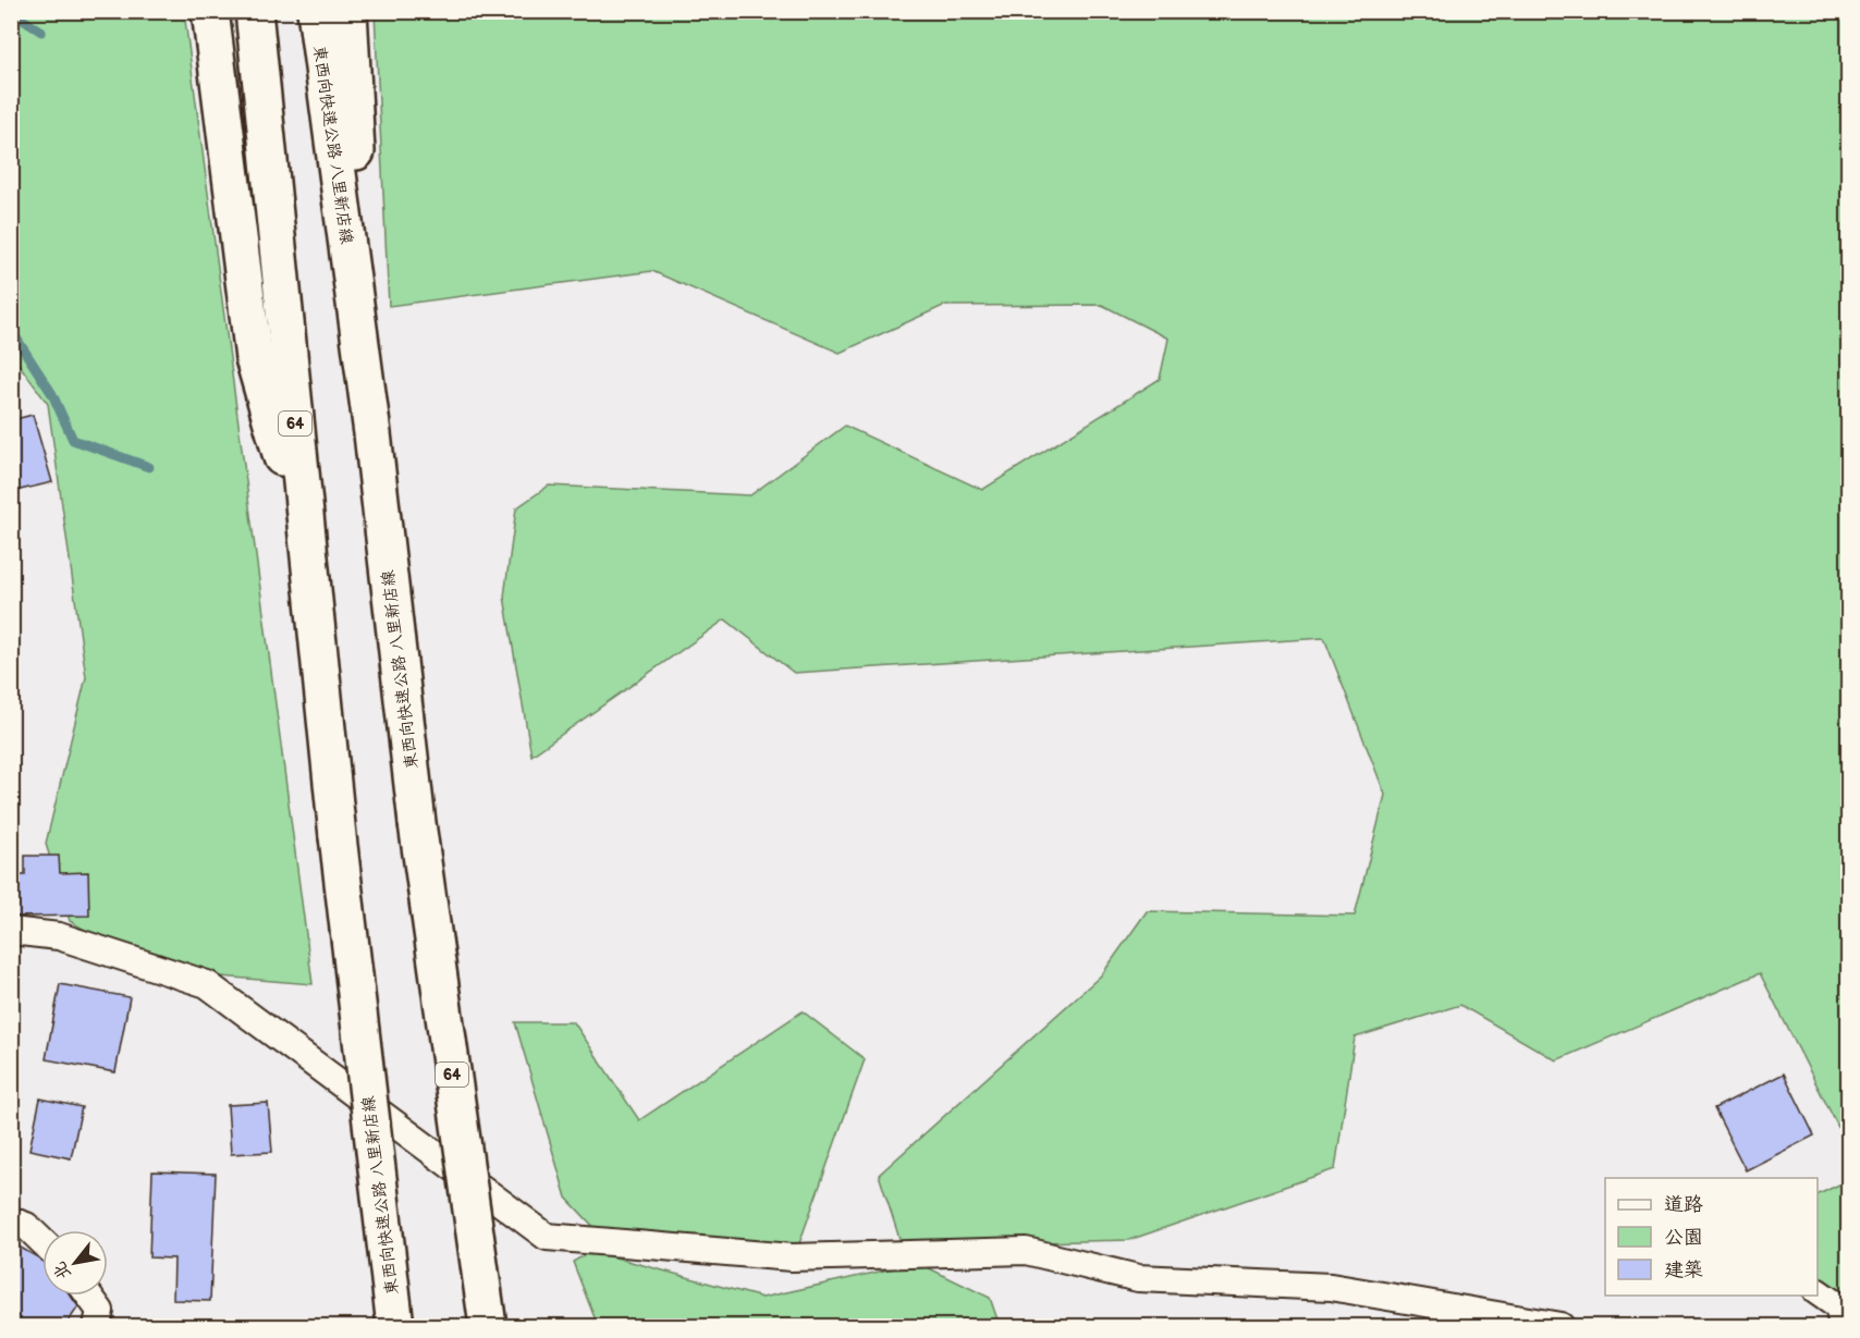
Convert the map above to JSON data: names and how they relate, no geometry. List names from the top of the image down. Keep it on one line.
{"streets":{"highway":["東西向快速公路 八里新店線","64"]},"legend":["道路","公園","建築"],"north":"bottom left"}
